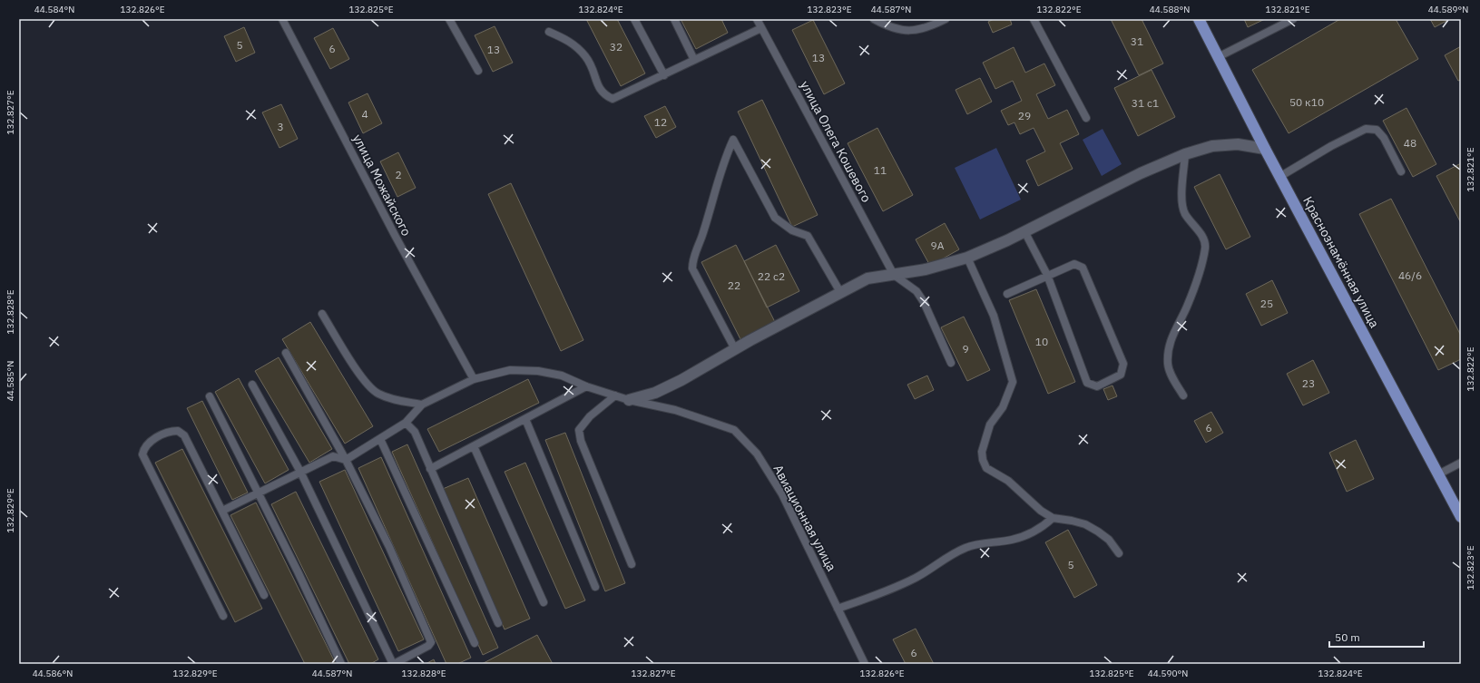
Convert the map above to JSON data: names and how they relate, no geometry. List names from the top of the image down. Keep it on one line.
{"streets":{"main road":["Краснознамённая улица"],"lane":["улица Олега Кошевого","улица Можайского","Авиационная улица"]},"crossings":[["улица Можайского","Авиационная улица"]],"house_numbers":["31","5","32","6","13","13","50 к10","31 с1","4","29","12","3","48","11","2","9А","46/6","22 с2","22","25","10","9","23","6","5","6"],"scale_bar":"50 m","coordinates":["44.584°N","132.826°E","132.825°E","132.824°E","132.823°E","44.587°N","132.822°E","44.588°N","132.821°E","44.589°N","132.827°E","132.828°E","44.585°N","132.829°E","44.586°N","44.590°N"]}
